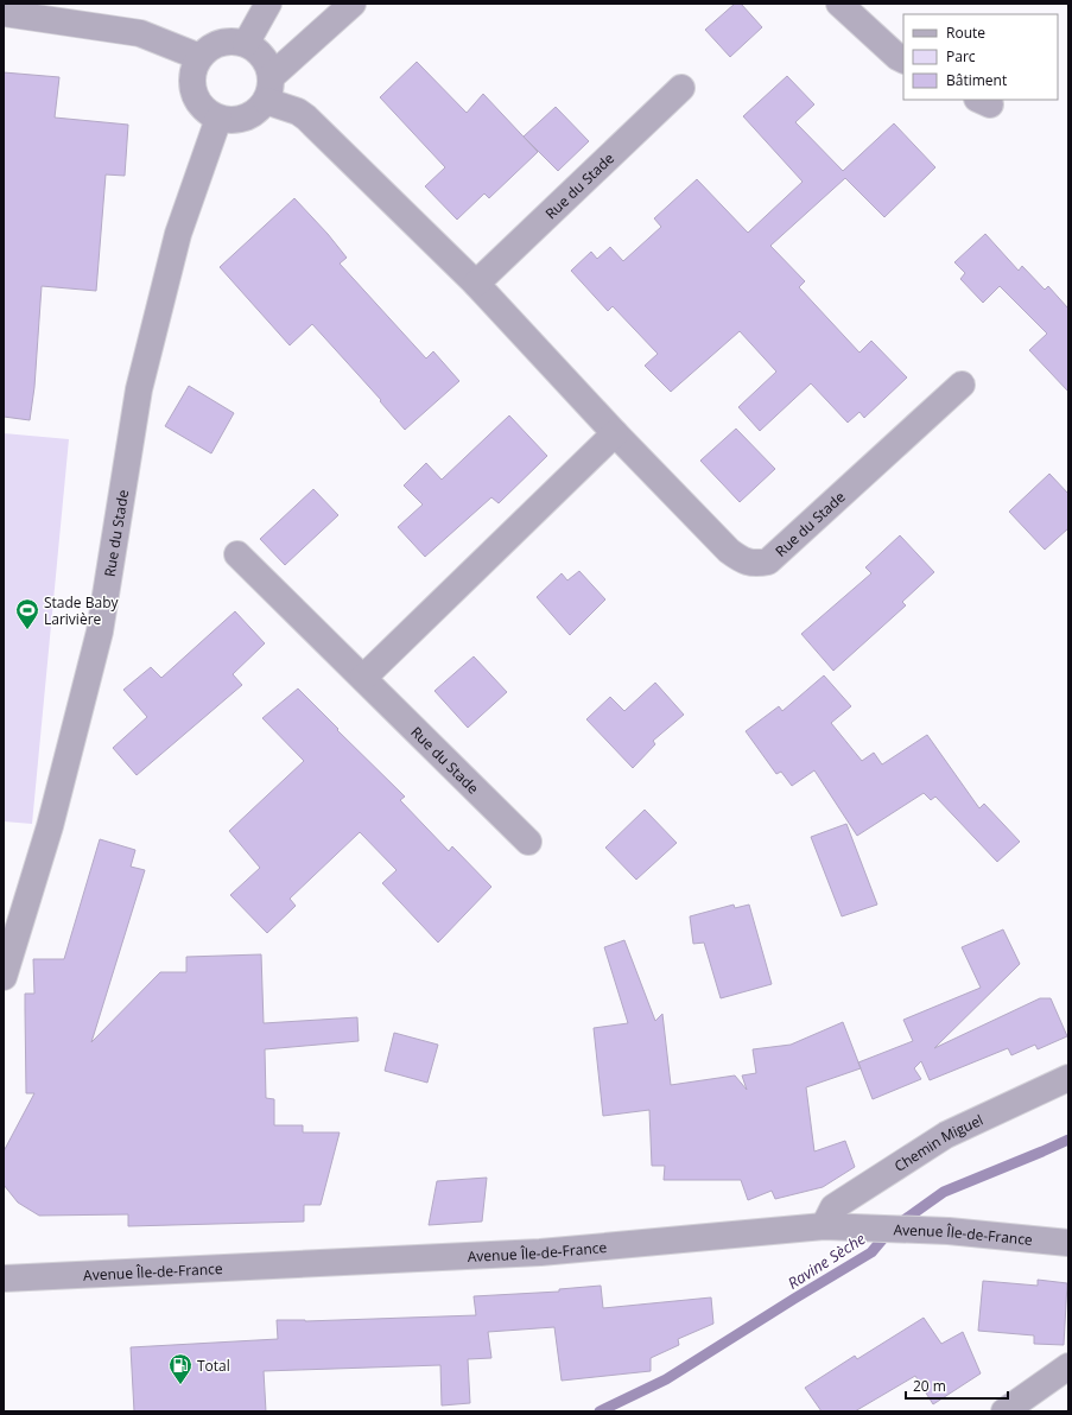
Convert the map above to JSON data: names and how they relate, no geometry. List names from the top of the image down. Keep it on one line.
{"streets":{"street":["Rue du Stade","Chemin Miguel","Avenue Île-de-France"]},"crossings":[["Chemin Miguel","Avenue Île-de-France"]],"water":["Ravine Sèche"],"places":{"sports":["Stade Baby Larivière"],"fuel station":["Total"]},"legend":["Route","Parc","Bâtiment"],"scale_bar":"20 m"}
